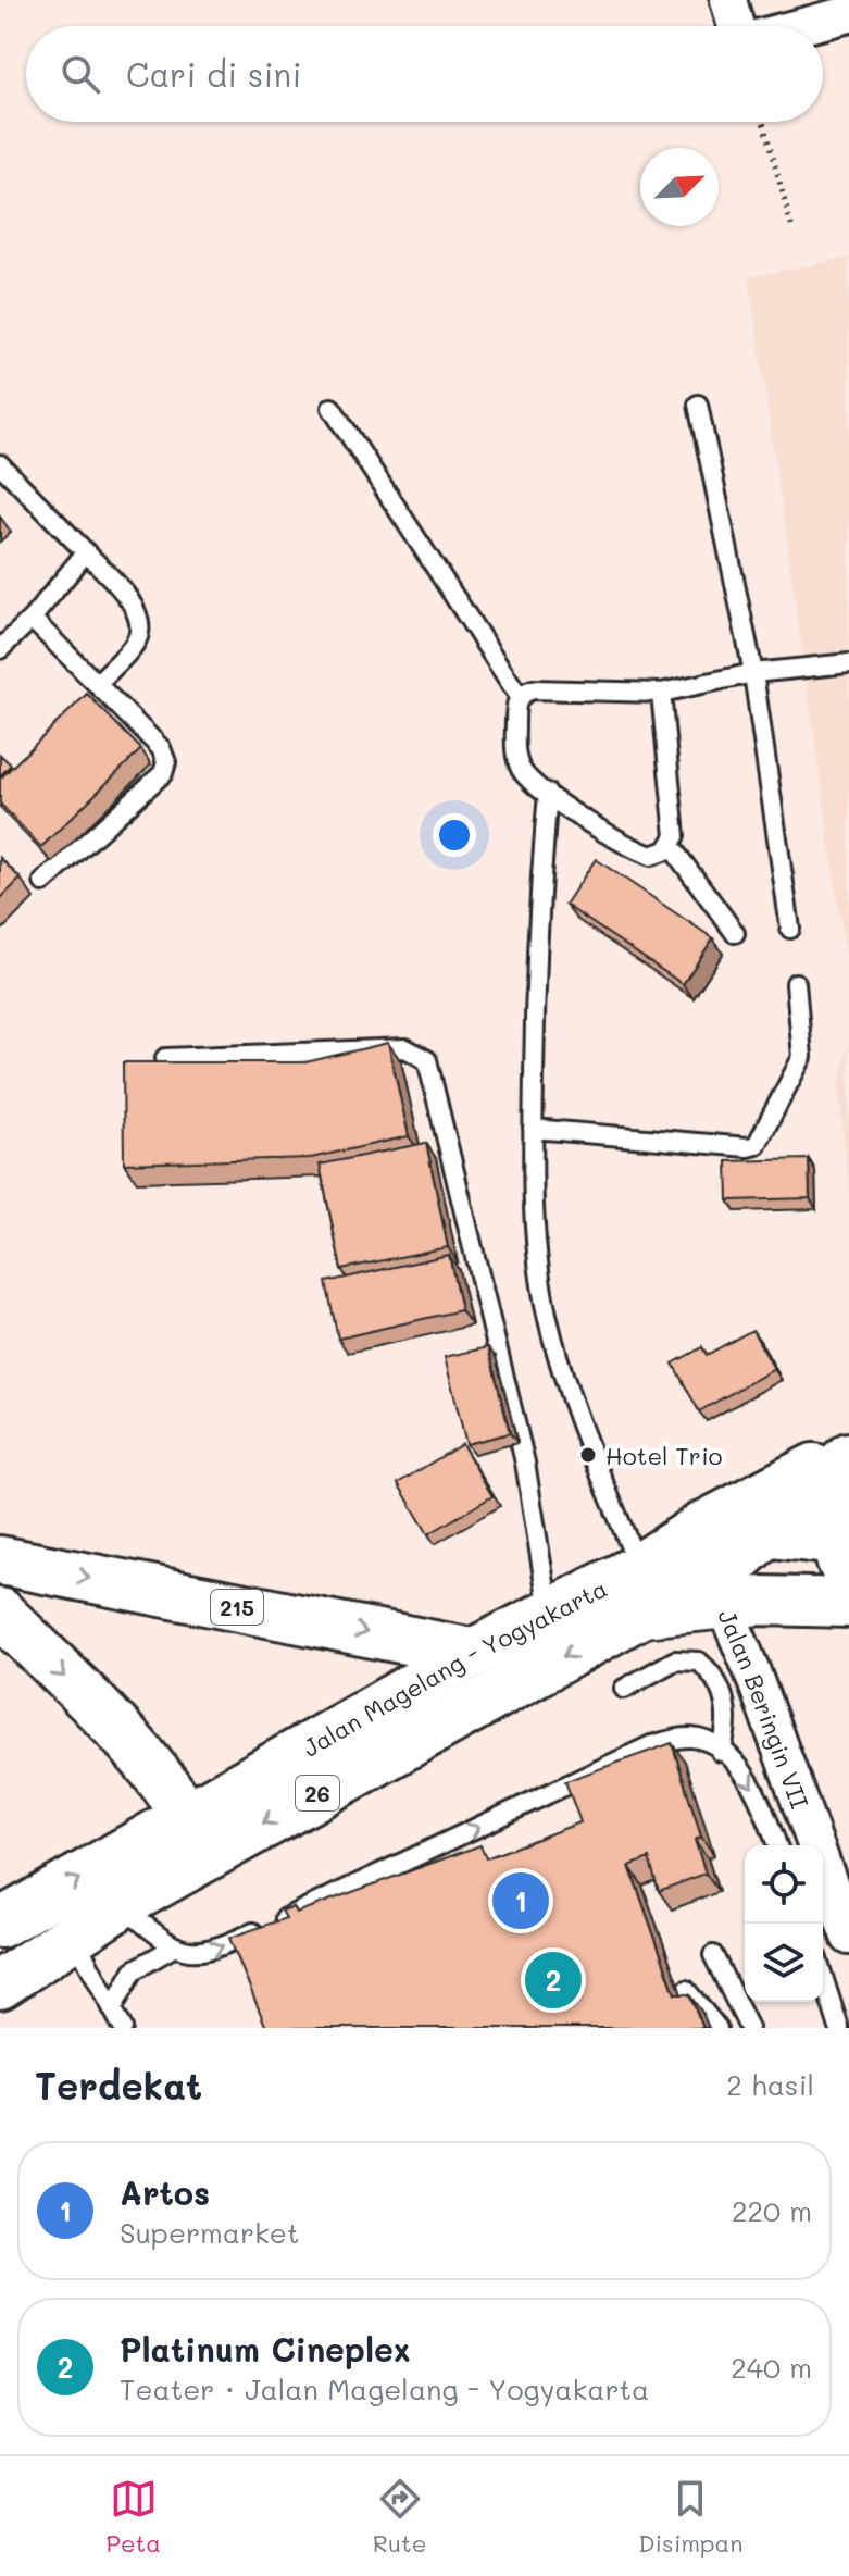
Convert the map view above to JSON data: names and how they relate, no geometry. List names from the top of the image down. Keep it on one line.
{"streets":{"main road":["215","Jalan Magelang - Yogyakarta","26"],"street":["Jalan Beringin VII"]},"crossings":[["215","Jalan Magelang - Yogyakarta"],["Jalan Magelang - Yogyakarta","26"],["Jalan Beringin VII","26"]],"places":["Hotel Trio"],"north":"top right","page":{"search":"Cari di sini","pins":["1","2"],"heading":["Terdekat","2 hasil"],"list":[{"mark":"1","name":"Artos","note":"Supermarket","value":"220 m"},{"mark":"2","name":"Platinum Cineplex","note":"Teater · Jalan Magelang - Yogyakarta","value":"240 m"}],"nav":["Peta","Rute","Disimpan"]}}
